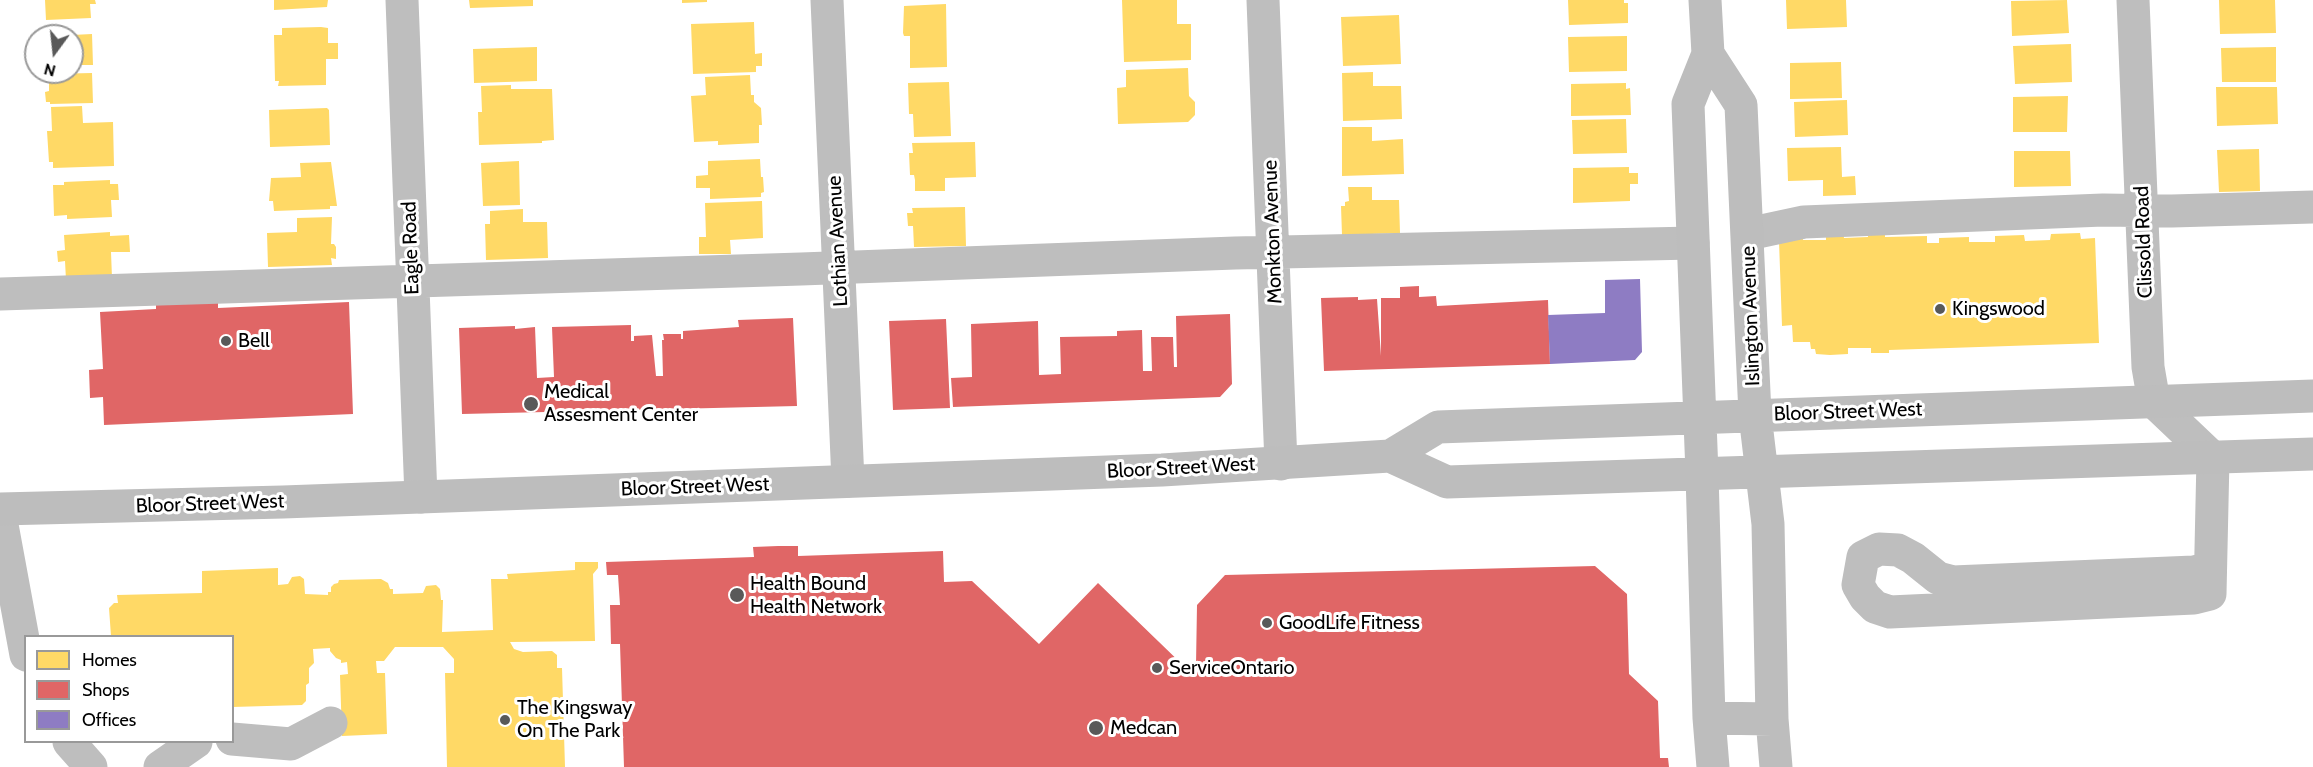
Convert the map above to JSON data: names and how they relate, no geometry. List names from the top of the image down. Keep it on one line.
{"streets":{"main road":["Islington Avenue","Bloor Street West"],"street":["Monkton Avenue","Lothian Avenue","Clissold Road","Eagle Road"]},"crossings":[["Monkton Avenue","Bloor Street West"],["Lothian Avenue","Bloor Street West"],["Clissold Road","Bloor Street West"],["Eagle Road","Bloor Street West"],["Islington Avenue","Bloor Street West"]],"places":["Kingswood","Bell","Medical Assesment Center","Health Bound Health Network","GoodLife Fitness","ServiceOntario","The Kingsway On The Park","Medcan"],"legend":["Homes","Shops","Offices"],"north":"bottom"}
